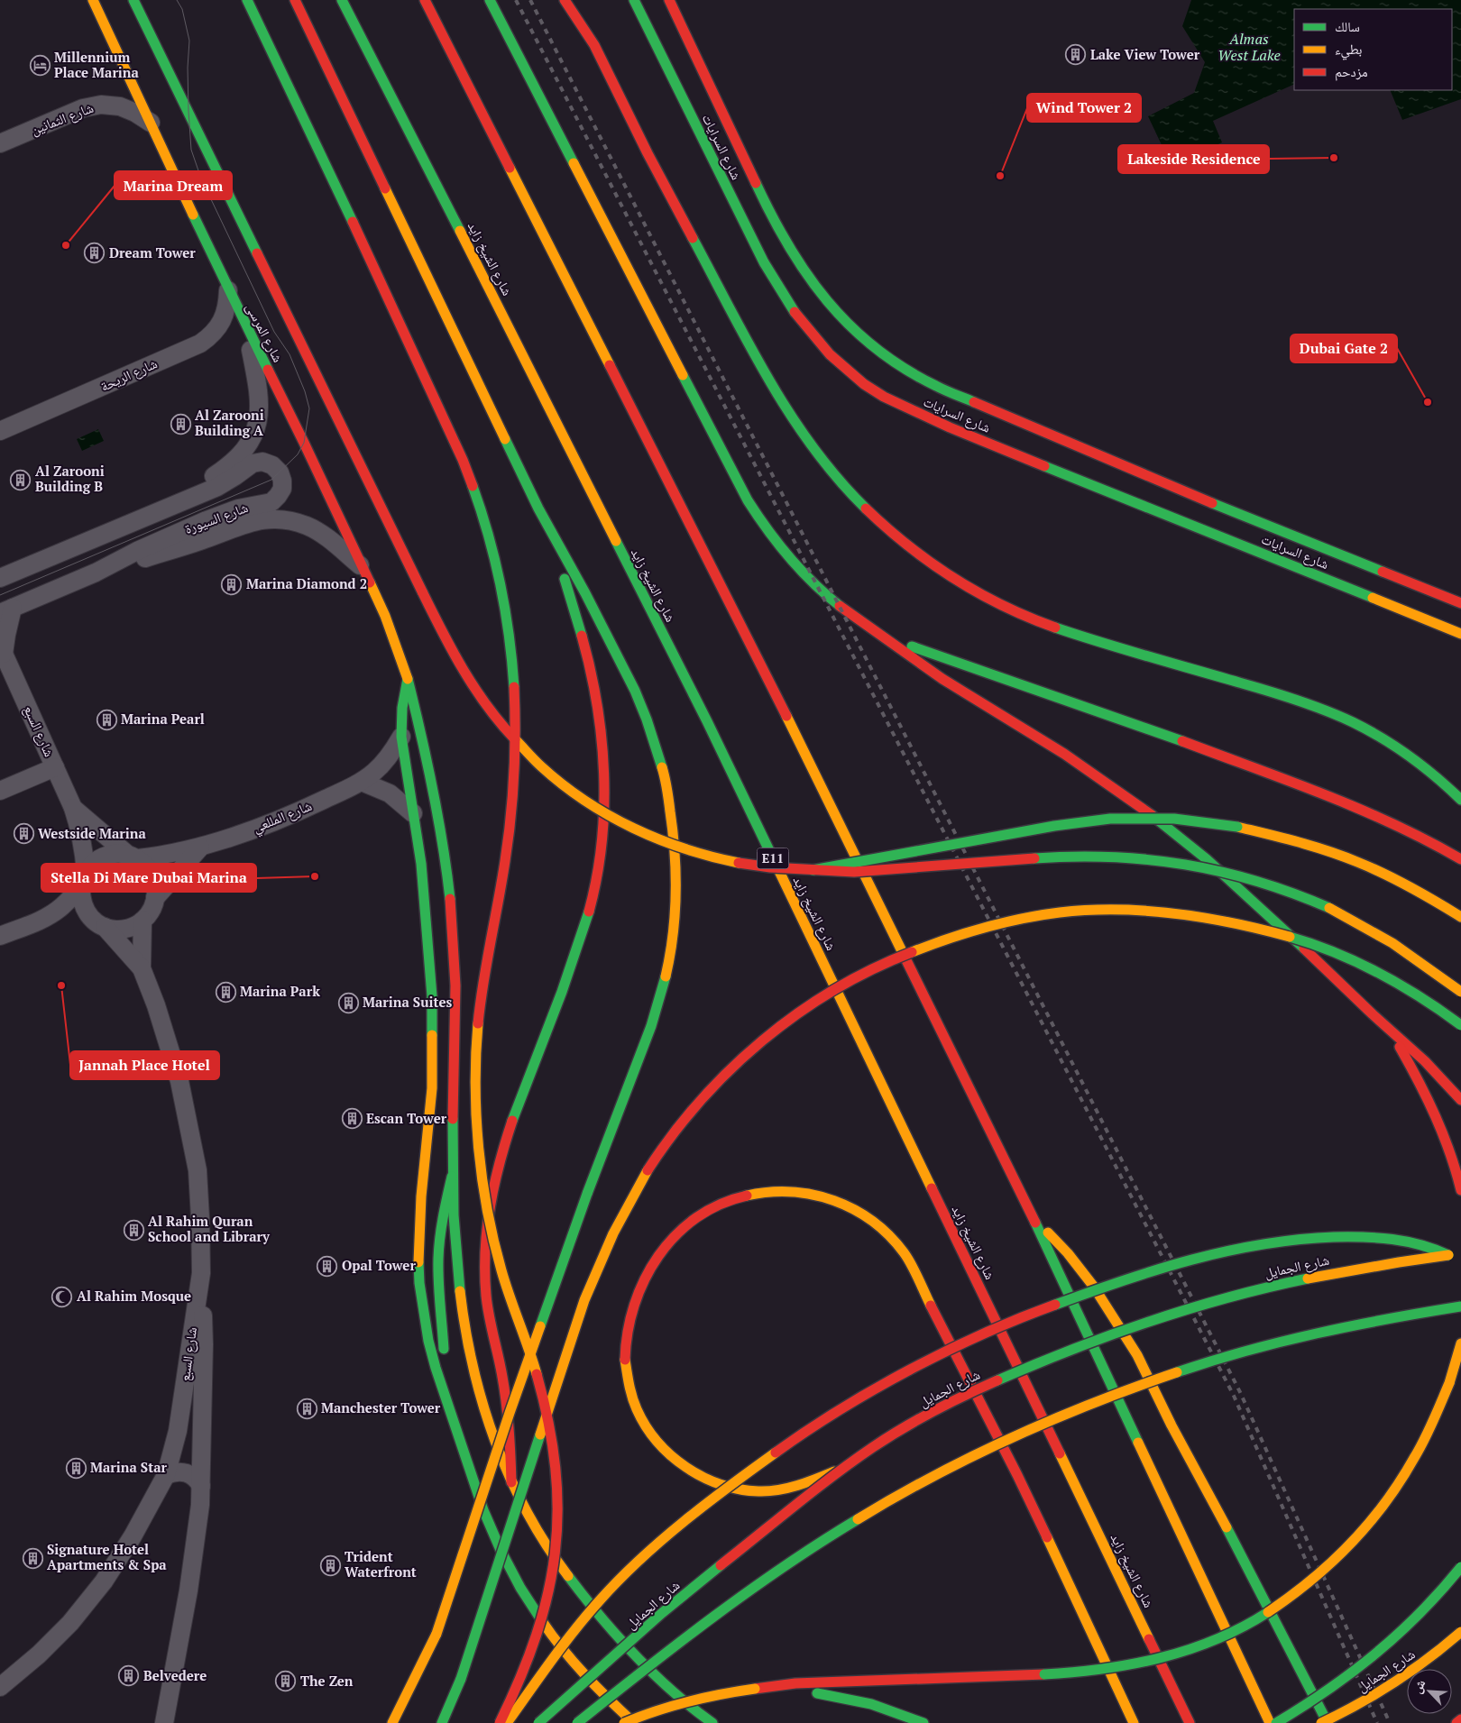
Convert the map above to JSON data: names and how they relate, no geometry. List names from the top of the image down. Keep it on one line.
{"streets":{"main road":["شارع السرايات","شارع الشيخ زايد","شارع المرسى","E11","شارع الجمايل"],"street":["شارع الثمانين","شارع الريحة","شارع السيورة","شارع السبع","شارع المللعي"]},"crossings":[["شارع الثمانين","شارع المرسى"],["شارع المرسى","شارع الريحة"],["شارع المرسى","شارع السيورة"],["شارع السيورة","شارع السبع"],["شارع السبع","شارع المللعي"]],"water":["Almas West Lake"],"places":{"building":["Lake View Tower","Dream Tower","Al Zarooni Building A","Al Zarooni Building B","Marina Diamond 2","Marina Pearl","Westside Marina","Marina Park","Marina Suites","Escan Tower","Al Rahim Quran School and Library","Opal Tower","Manchester Tower","Marina Star","Signature Hotel Apartments & Spa","Trident Waterfront","Belvedere","The Zen"],"hotel":["Millennium Place Marina"],"other":["Lakeside Residence","Wind Tower 2","Marina Dream","Dubai Gate 2","Stella Di Mare Dubai Marina","Jannah Place Hotel"],"mosque":["Al Rahim Mosque"]},"legend":["سالك","بطيء","مزدحم"],"north":"top left"}
